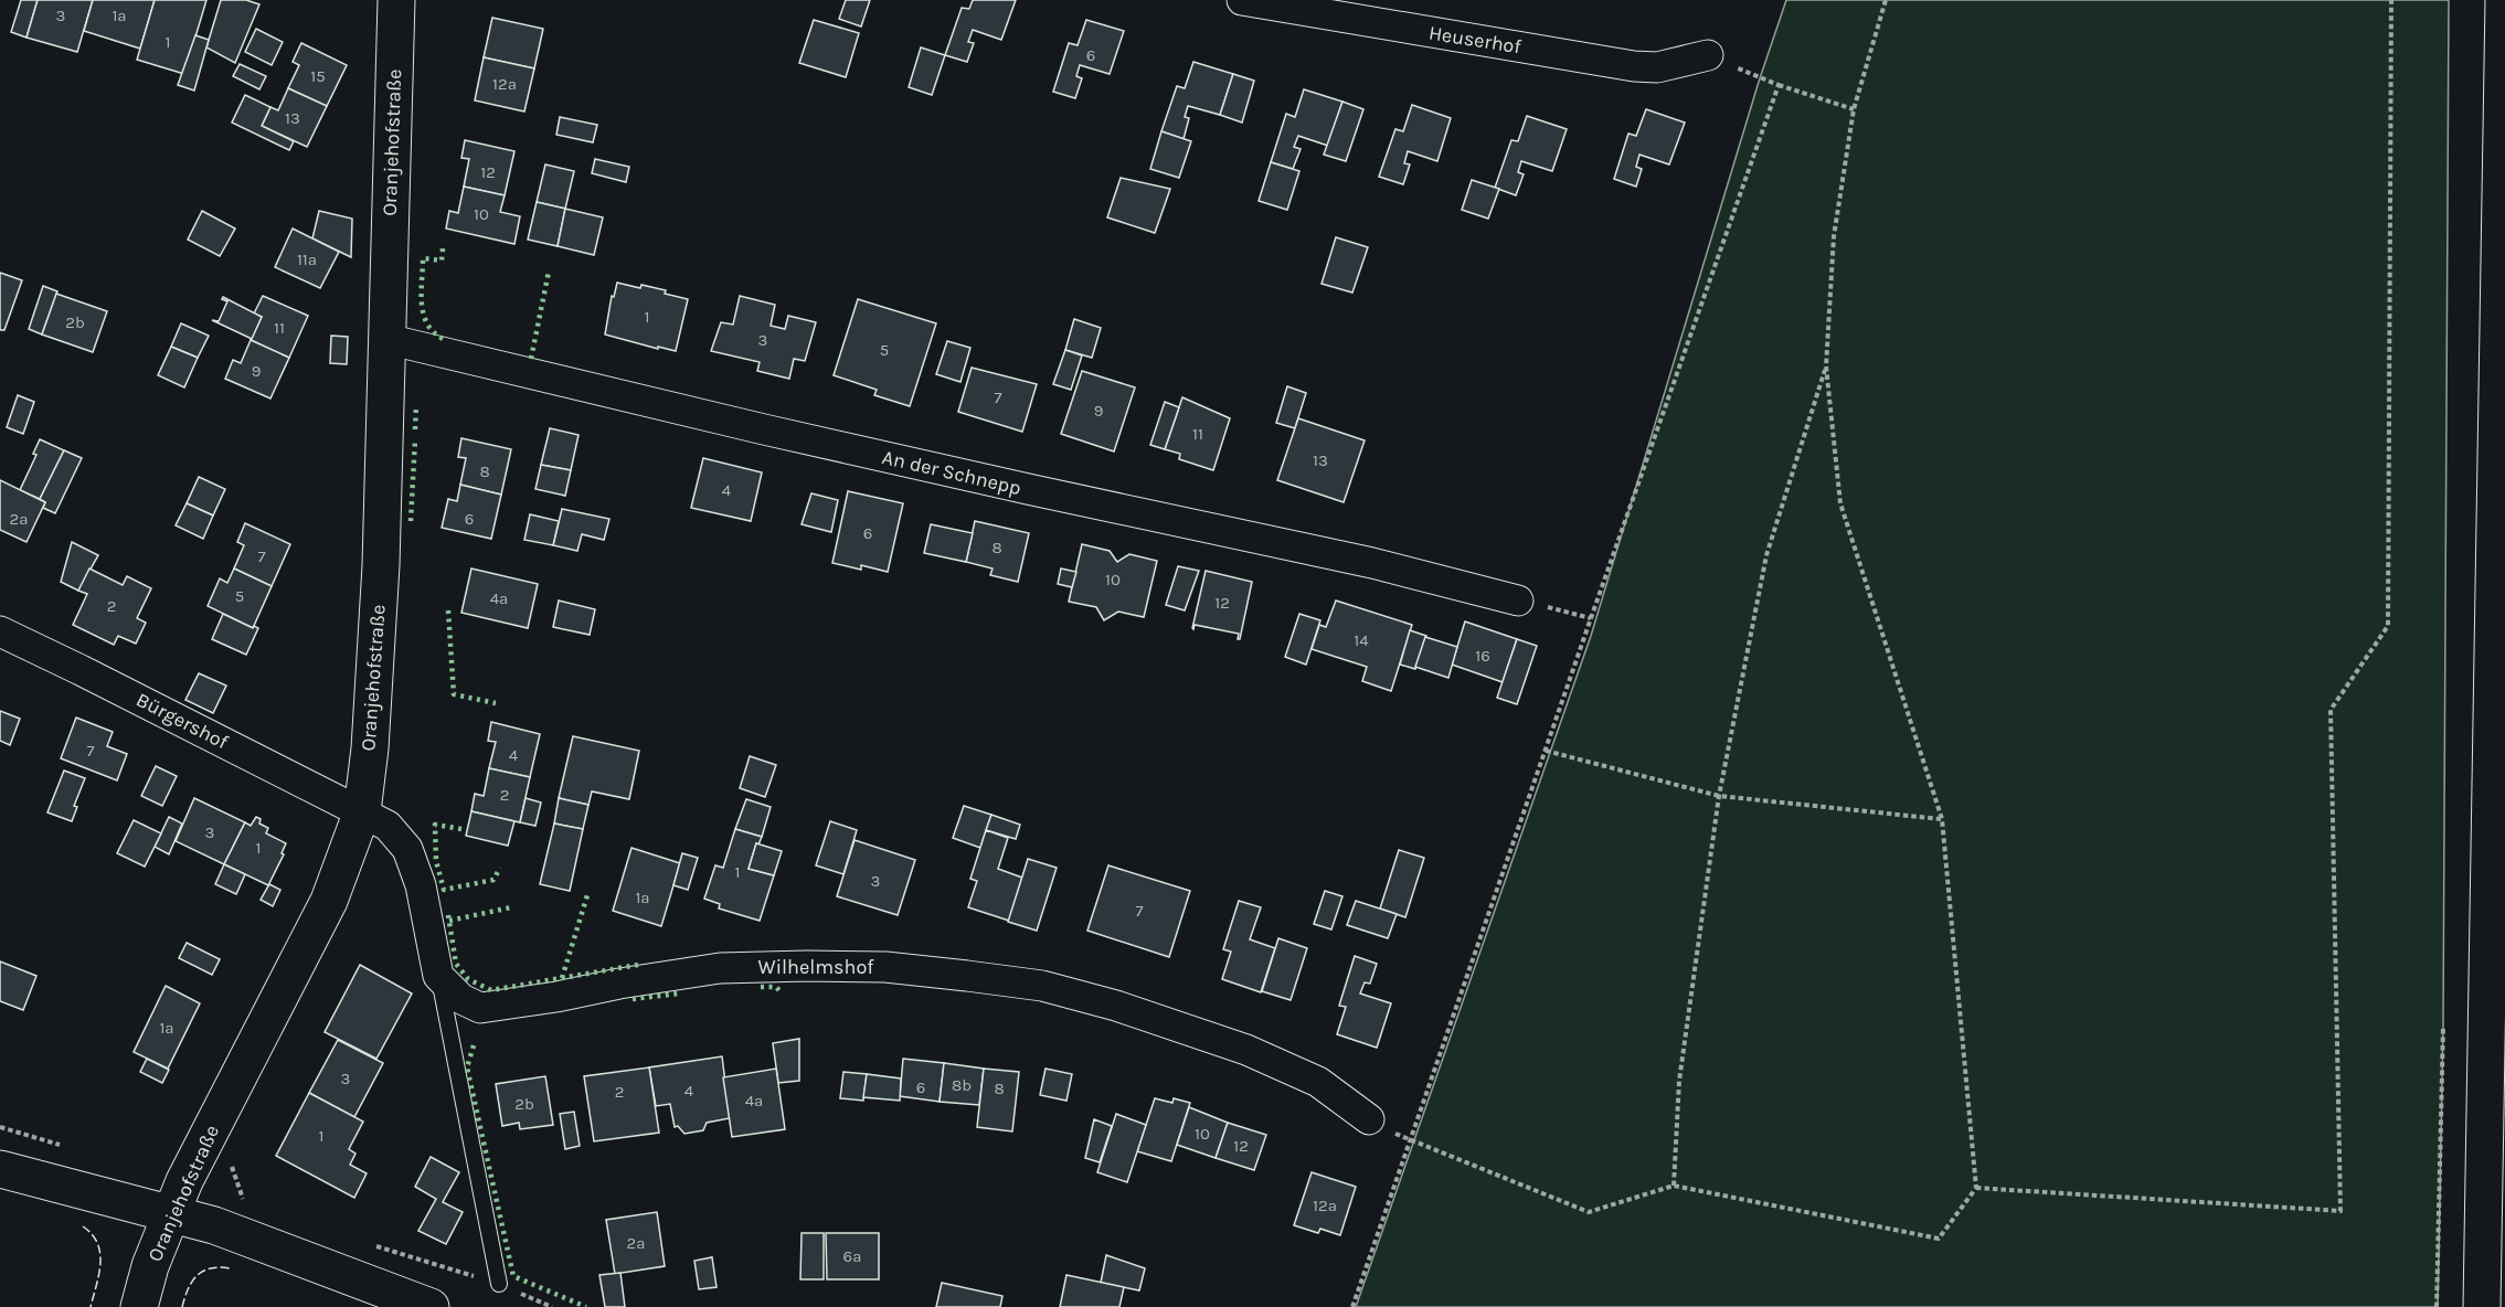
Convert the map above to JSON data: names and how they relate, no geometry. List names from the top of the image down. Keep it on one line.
{"streets":{"main road":["Oranjehofstraße"],"street":["Heuserhof","An der Schnepp","Bürgershof","Wilhelmshof"]},"crossings":[["Oranjehofstraße","An der Schnepp"],["Oranjehofstraße","Bürgershof"]],"house_numbers":["3","1a","1","6","15","12a","13","12","10","11a","1","2b","11","3","5","9","7","9","11","13","8","4","2a","6","6","8","7","10","5","4a","12","2","14","16","7","4","2","3","1","1","3","1a","7","1a","3","8b","6","8","4","2","4a","2b","10","1","12","12a","2a","6a"]}
